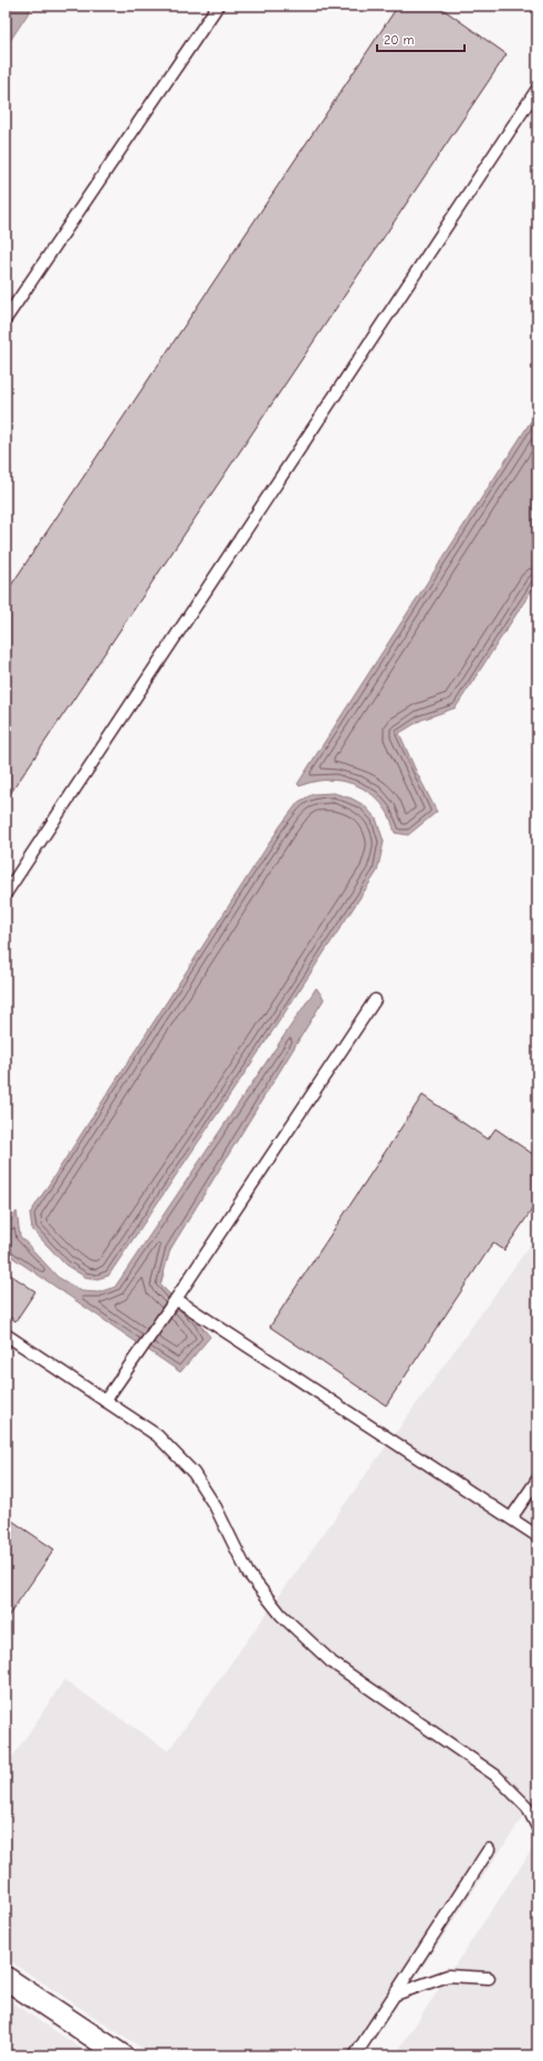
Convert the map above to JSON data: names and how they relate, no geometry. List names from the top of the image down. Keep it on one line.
{"scale_bar":"20 m"}
